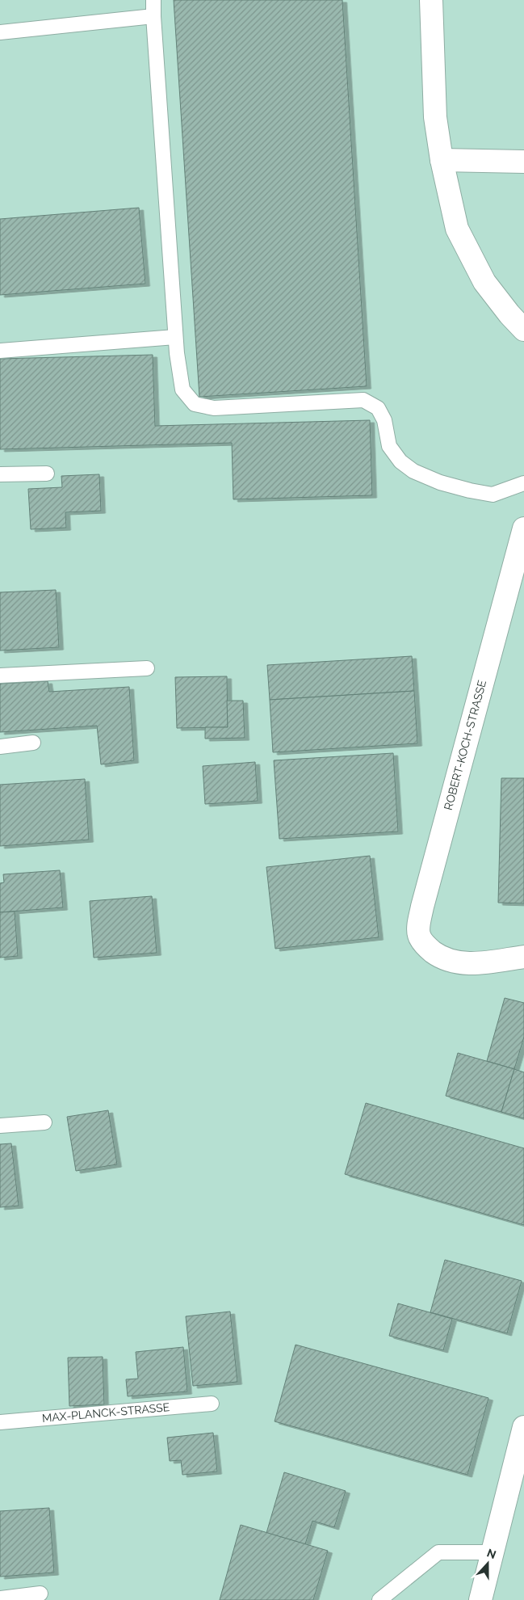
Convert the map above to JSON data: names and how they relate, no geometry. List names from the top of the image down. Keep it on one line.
{"streets":{"street":["ROBERT-KOCH-STRASSE"],"lane":["MAX-PLANCK-STRASSE"]},"north":"top"}
